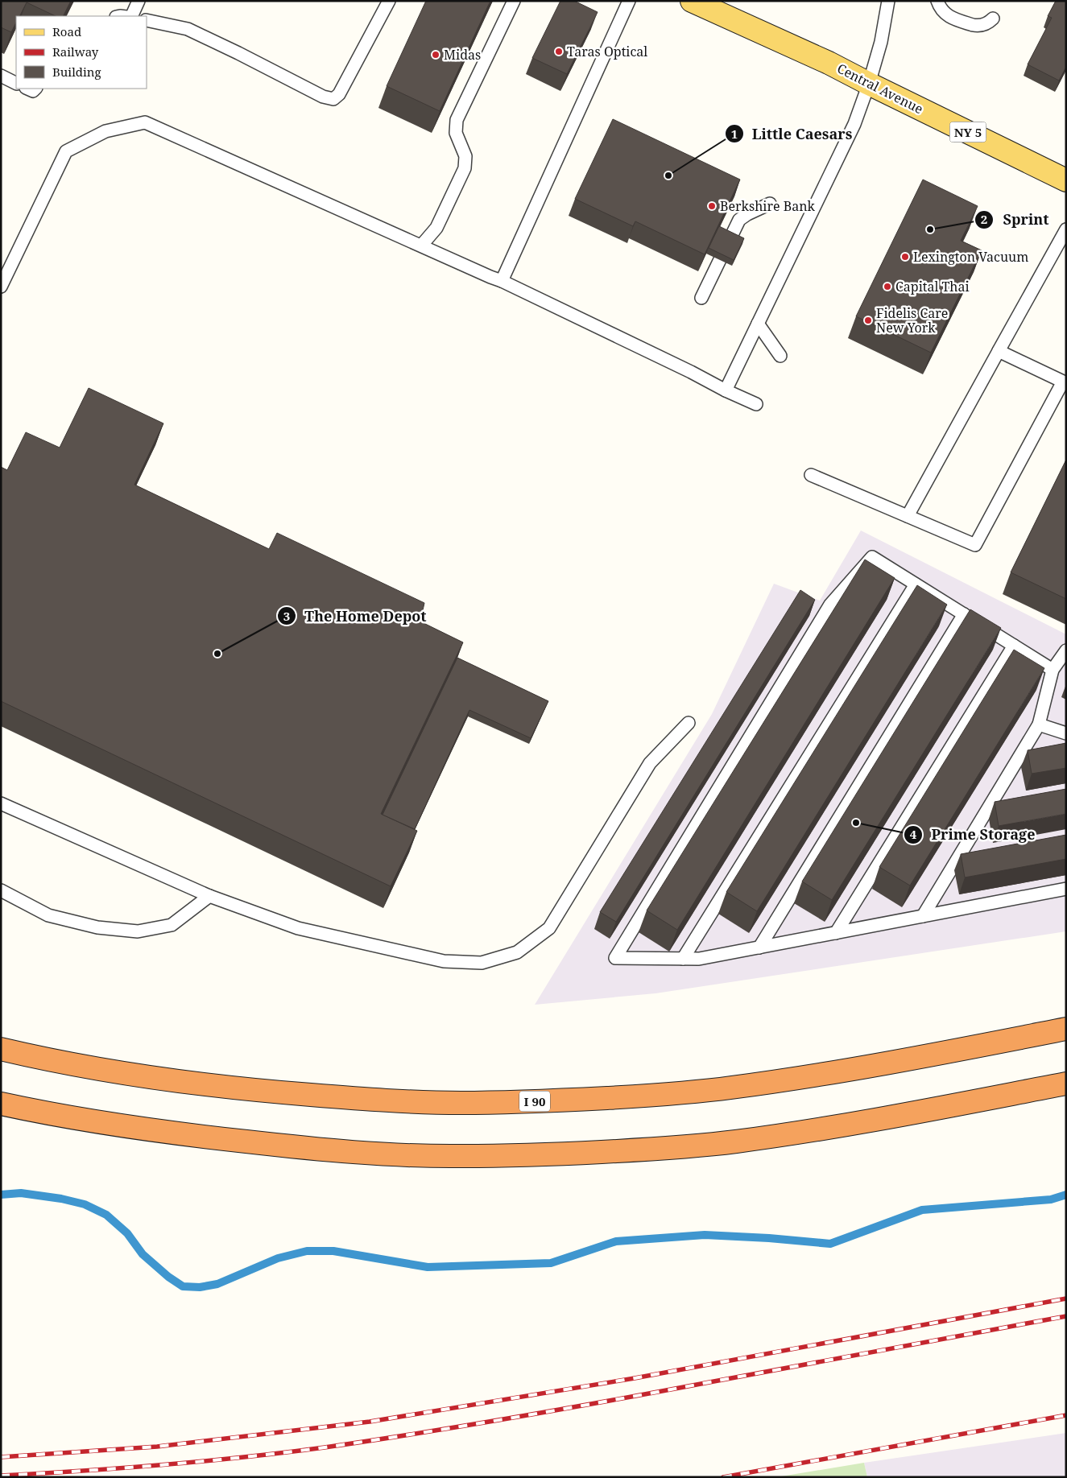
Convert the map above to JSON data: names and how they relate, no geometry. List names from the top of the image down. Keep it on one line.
{"streets":{"highway":["I 90"],"main road":["Central Avenue","NY 5"]},"places":["Taras Optical","Midas","Little Caesars","Berkshire Bank","Sprint","Lexington Vacuum","Capital Thai","Fidelis Care New York","The Home Depot","Prime Storage"],"legend":["Road","Railway","Building"]}
